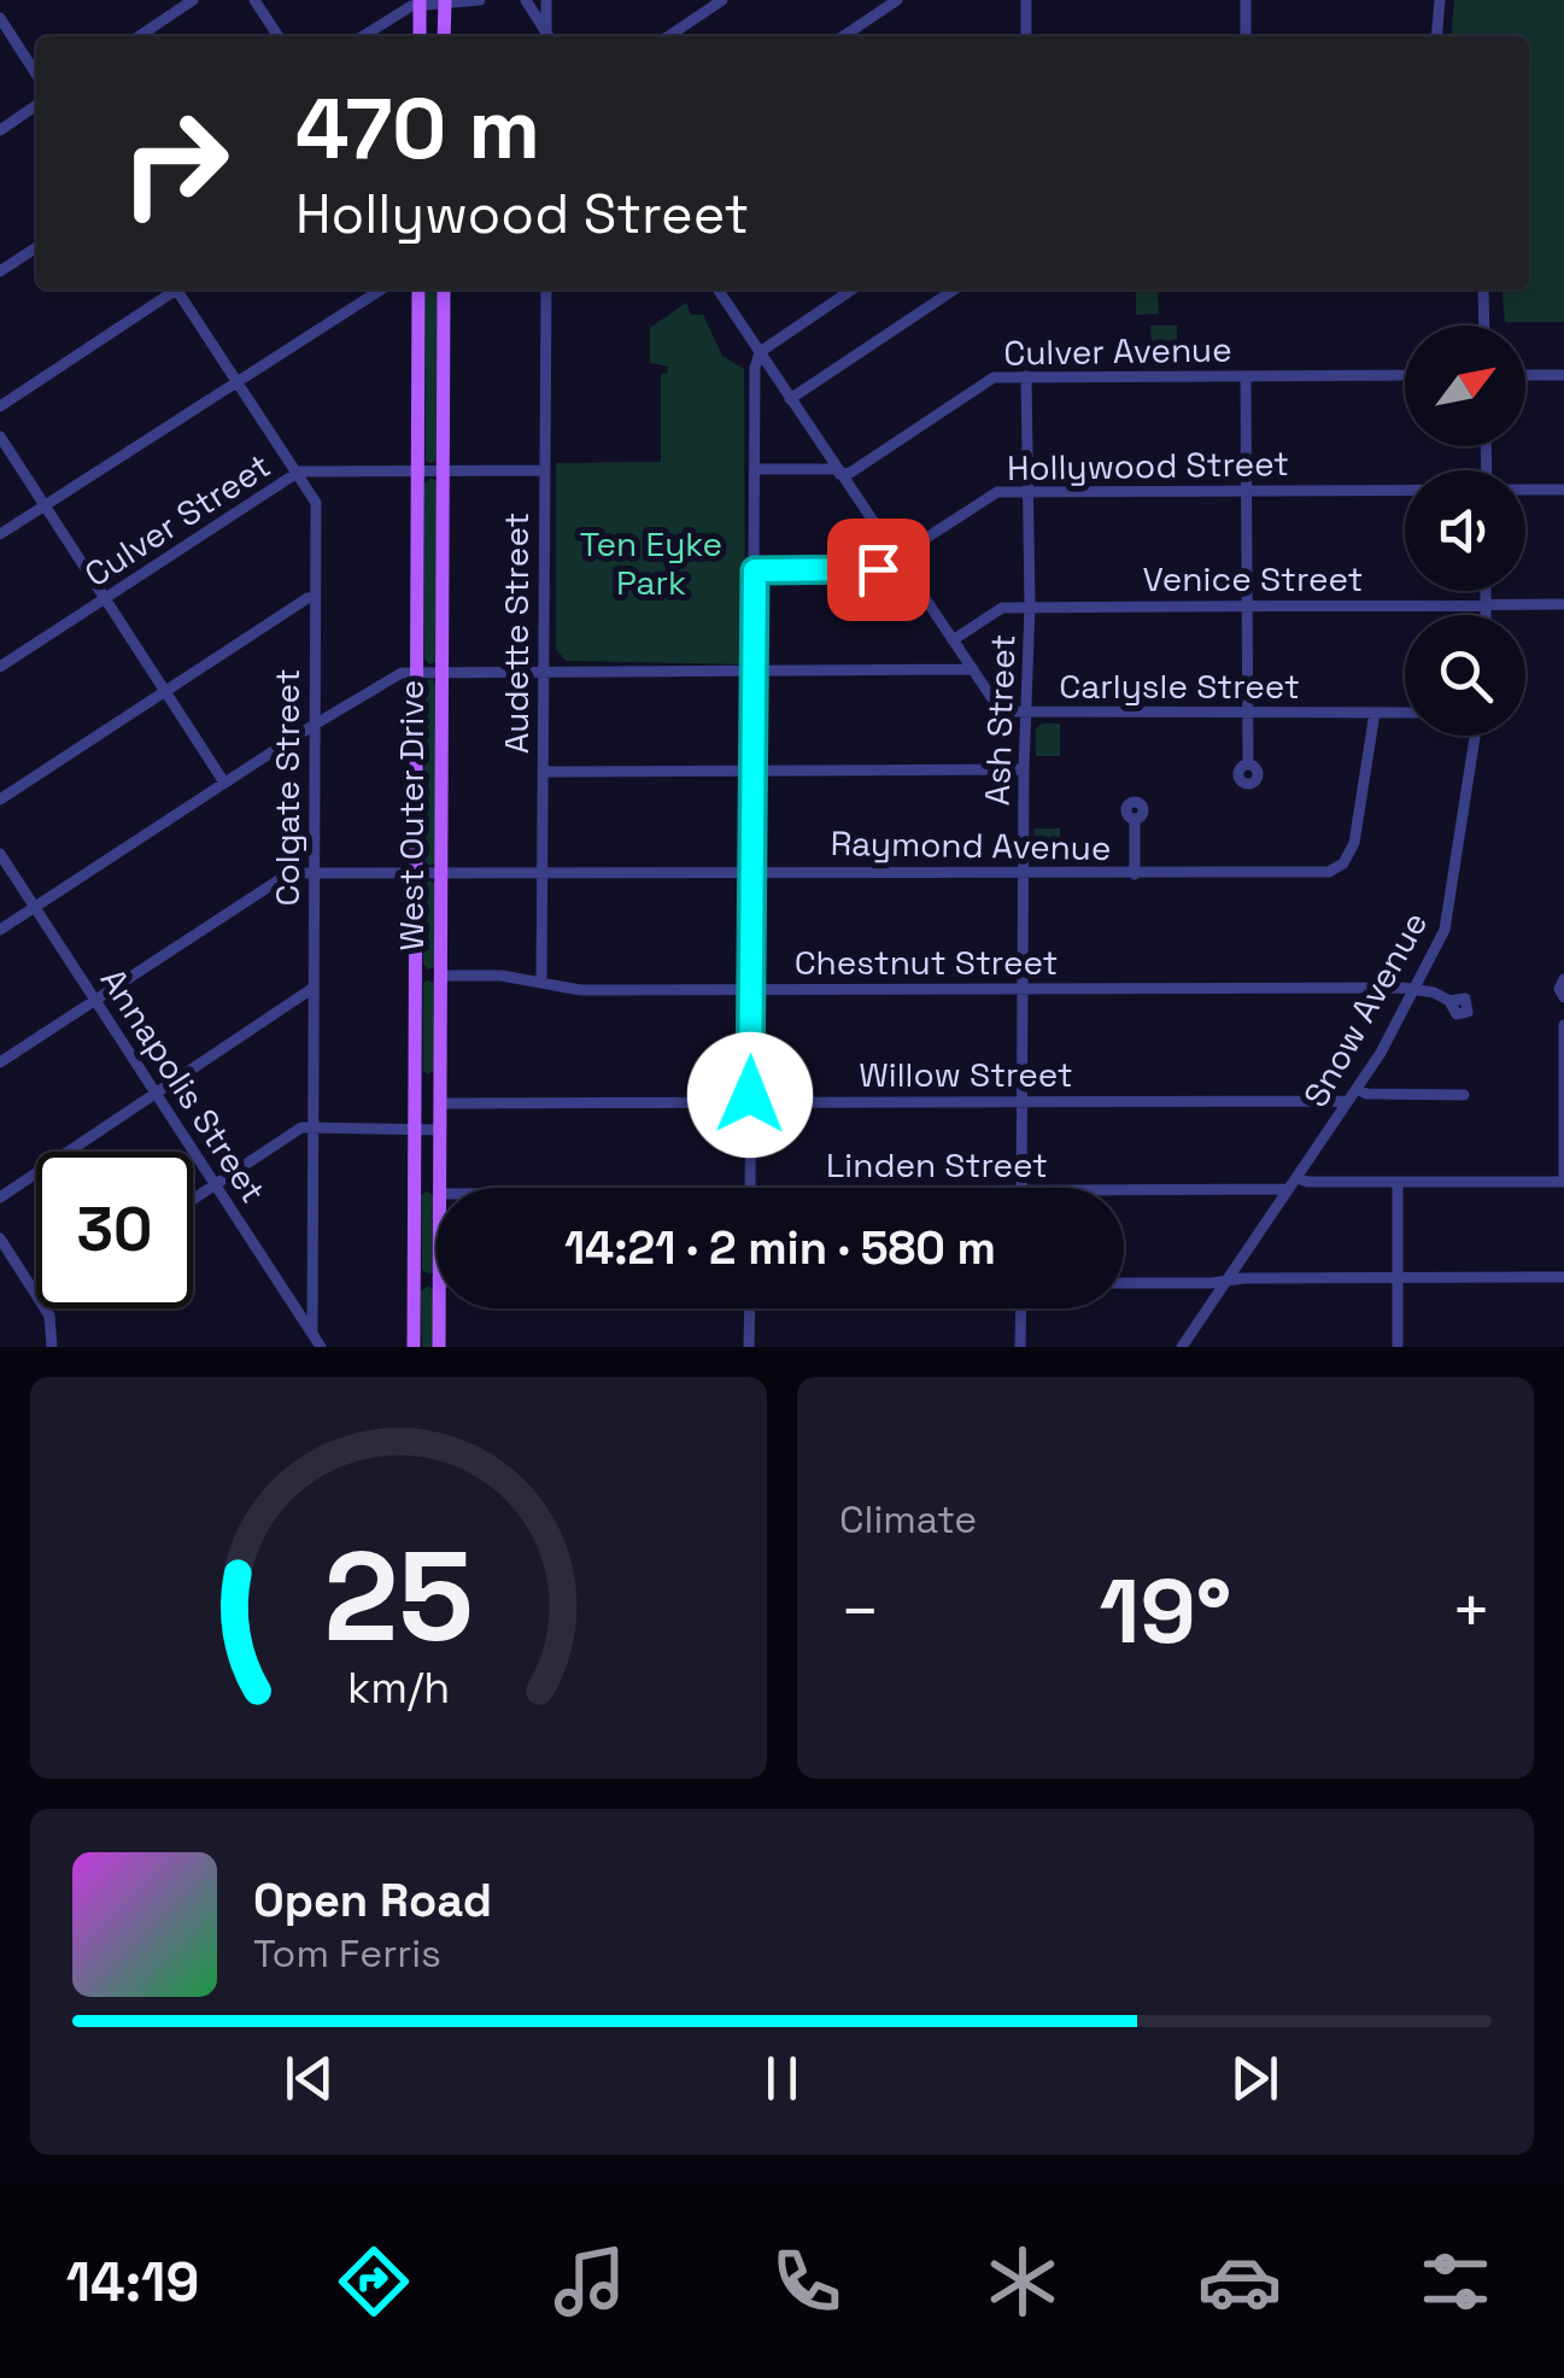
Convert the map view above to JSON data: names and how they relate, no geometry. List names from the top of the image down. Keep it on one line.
{"streets":{"main road":["West Outer Drive"],"street":["Culver Avenue","Hollywood Street","Culver Street","Venice Street","Audette Street","Carlysle Street","Ash Street","Colgate Street","Raymond Avenue","Chestnut Street","Snow Avenue","Willow Street","Annapolis Street","Linden Street"]},"crossings":[["Culver Avenue","Carlysle Street"],["Culver Avenue","Ash Street"],["Hollywood Street","Carlysle Street"],["Hollywood Street","Ash Street"],["Culver Street","Audette Street"],["Culver Street","Colgate Street"],["Culver Street","West Outer Drive"],["Venice Street","Carlysle Street"],["Venice Street","Ash Street"],["Audette Street","Raymond Avenue"],["Audette Street","Chestnut Street"],["Carlysle Street","Ash Street"],["Carlysle Street","Raymond Avenue"],["Ash Street","Raymond Avenue"],["Ash Street","Chestnut Street"],["Ash Street","Willow Street"],["Colgate Street","Raymond Avenue"],["Colgate Street","Annapolis Street"],["West Outer Drive","Raymond Avenue"],["West Outer Drive","Chestnut Street"],["West Outer Drive","Willow Street"],["Chestnut Street","Snow Avenue"],["Snow Avenue","Willow Street"],["Snow Avenue","Linden Street"]],"parks":["Ten Eyke Park"],"north":"top right","page":{"turn":["470 m","Hollywood Street"],"limit":"30","trip":"14:21 · 2 min · 580 m","tile":"Climate","heat":["−","19°","+"],"song":["Open Road","Tom Ferris"],"tabs":"14:19","gauge":["25","km/h"]}}
